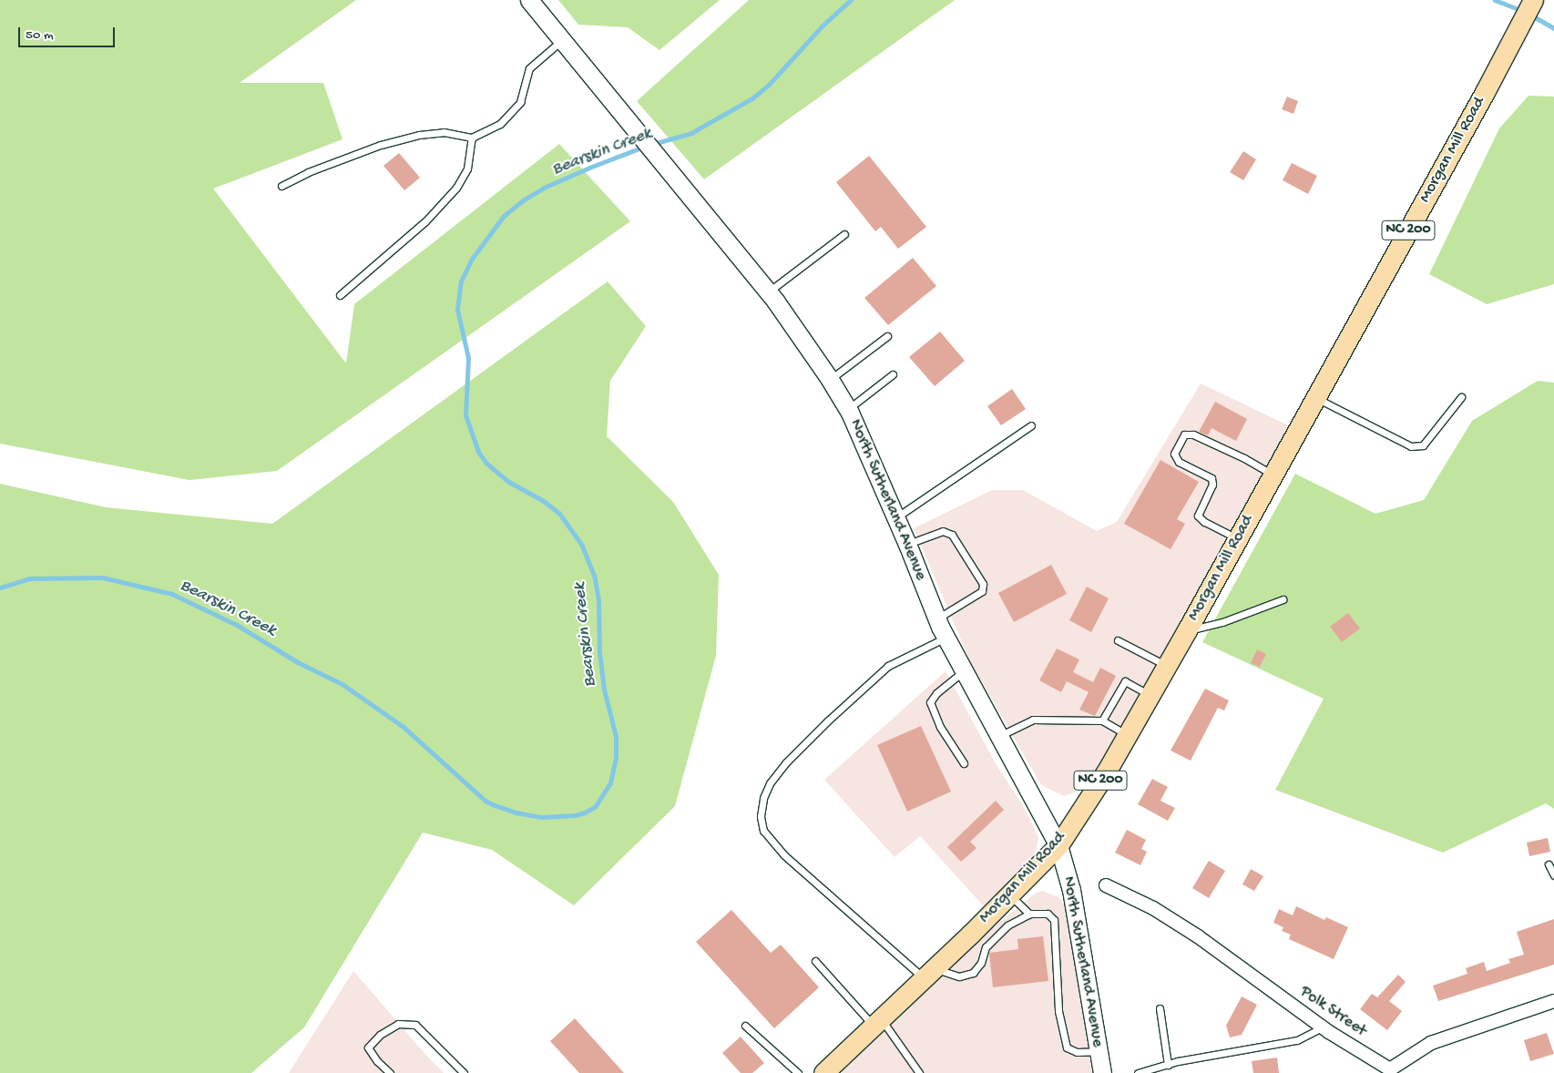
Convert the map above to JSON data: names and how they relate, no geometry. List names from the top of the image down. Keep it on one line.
{"streets":{"main road":["Morgan Mill Road","NC 200"],"street":["North Sutherland Avenue","Polk Street"]},"crossings":[["Morgan Mill Road","North Sutherland Avenue"]],"water":["Bearskin Creek"],"scale_bar":"50 m"}
